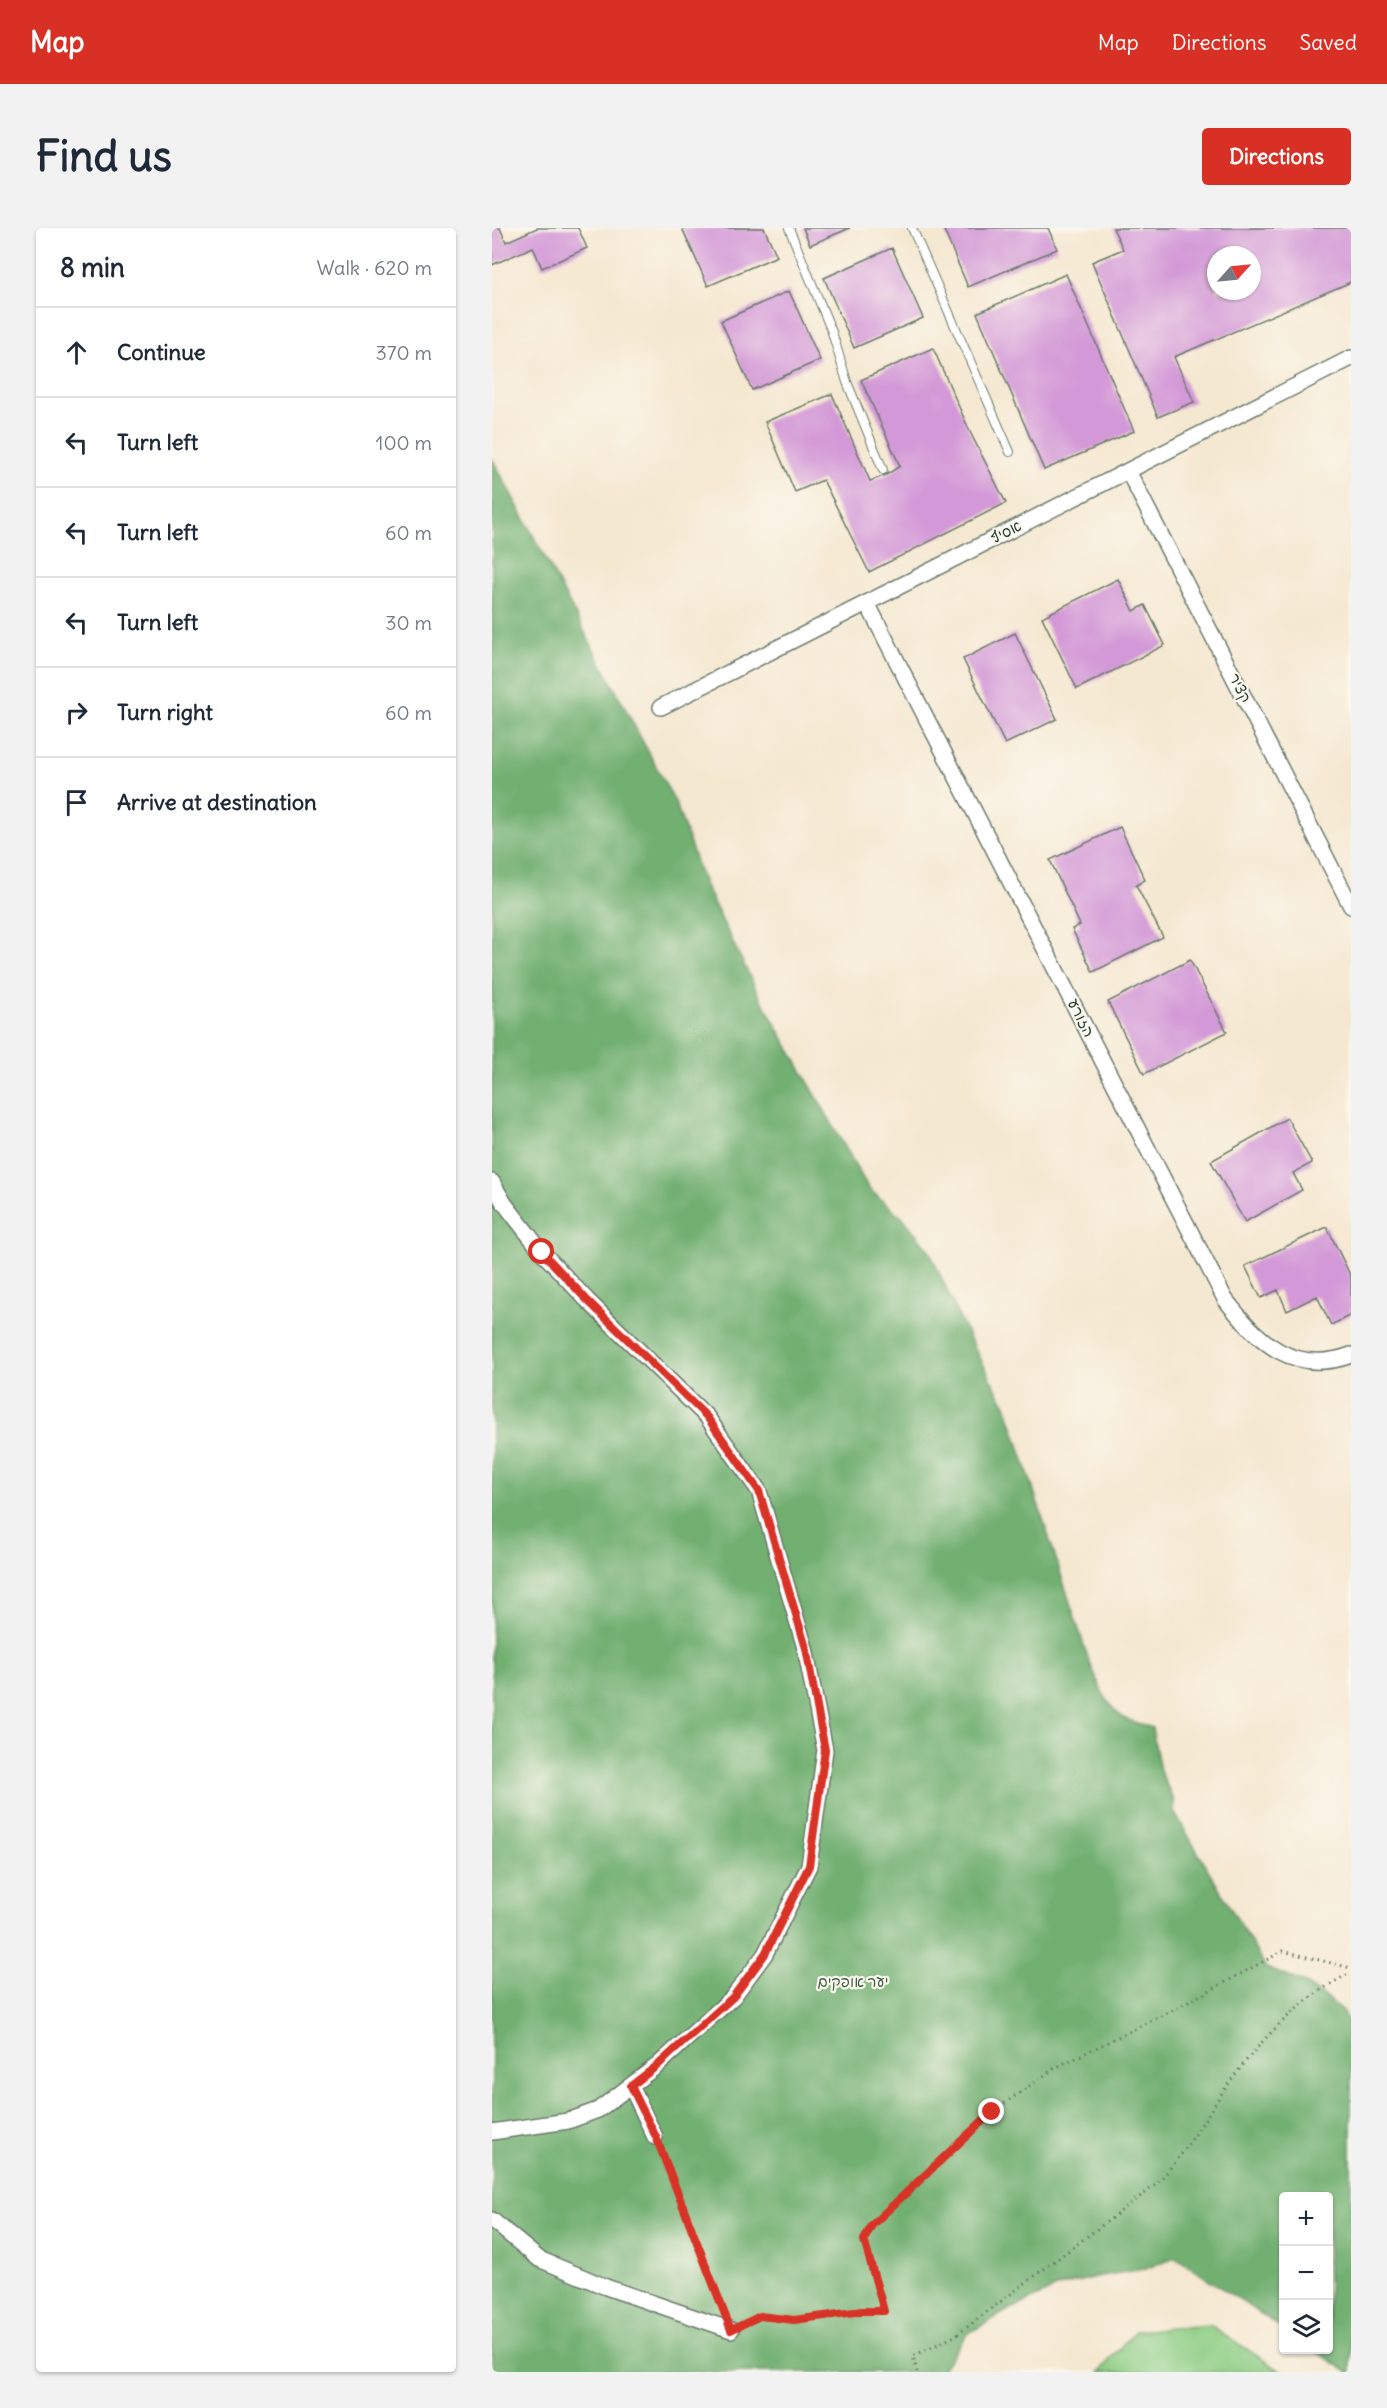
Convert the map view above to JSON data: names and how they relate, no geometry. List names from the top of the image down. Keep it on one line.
{"streets":{"street":["אסיף","קציר","הזורע"]},"crossings":[["אסיף","קציר"],["אסיף","הזורע"]],"parks":["יער אופקים"],"north":"top right","page":{"header":"Map","nav":["Map","Directions","Saved"],"buttons":"Directions","title":"Find us","heading":["8 min","Walk · 620 m"],"list":[["Continue","370 m"],["Turn left","100 m"],["Turn left","60 m"],["Turn left","30 m"],["Turn right","60 m"],"Arrive at destination"],"map_buttons":["+","−"]}}
